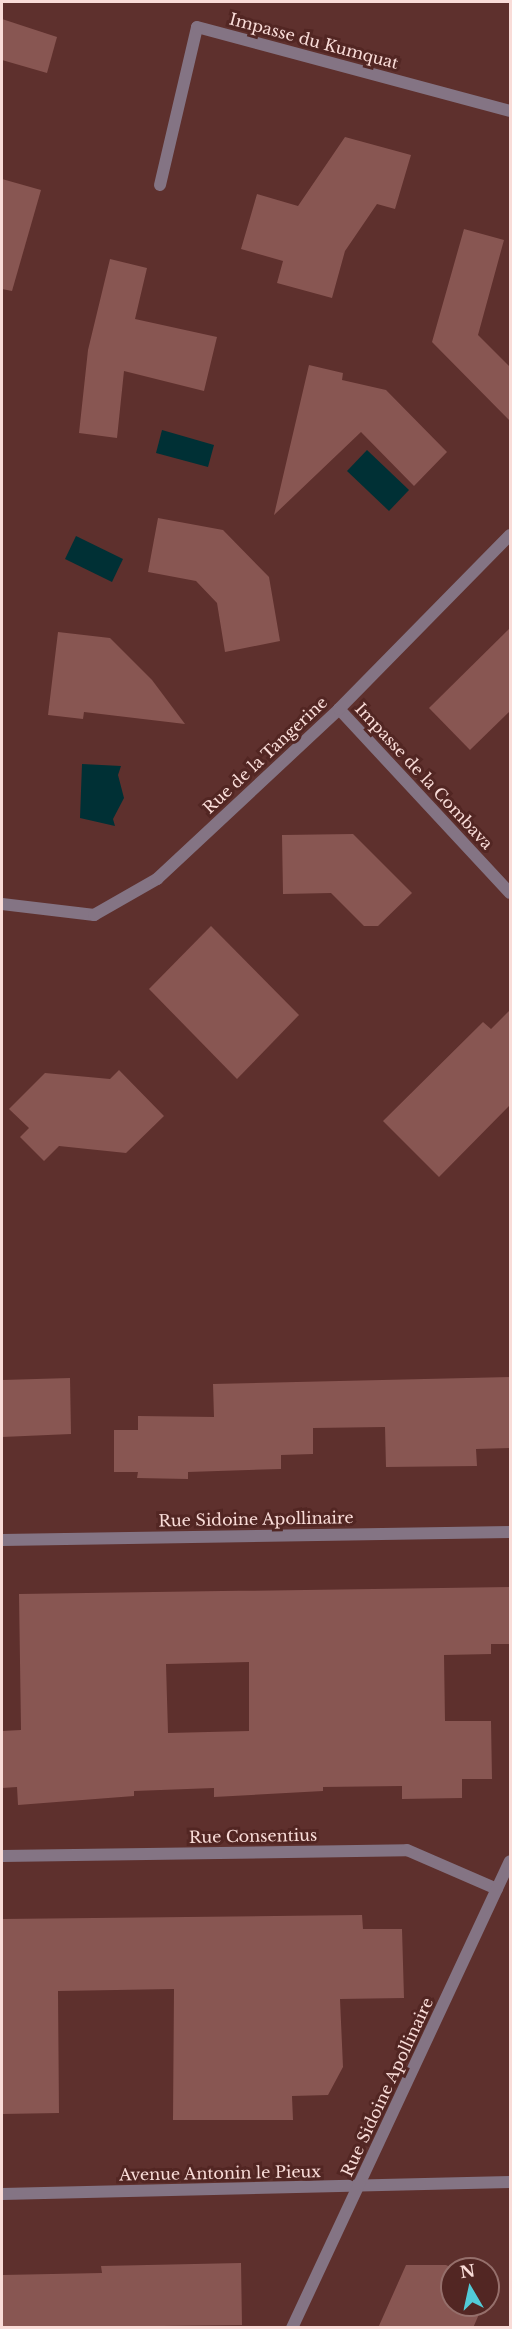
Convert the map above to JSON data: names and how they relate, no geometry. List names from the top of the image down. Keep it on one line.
{"streets":{"street":["Impasse du Kumquat","Rue de la Tangerine","Impasse de la Combava","Rue Sidoine Apollinaire","Rue Consentius","Avenue Antonin le Pieux"]},"crossings":[["Rue de la Tangerine","Impasse de la Combava"],["Rue Sidoine Apollinaire","Rue Consentius"],["Rue Sidoine Apollinaire","Avenue Antonin le Pieux"]],"north":"top"}
